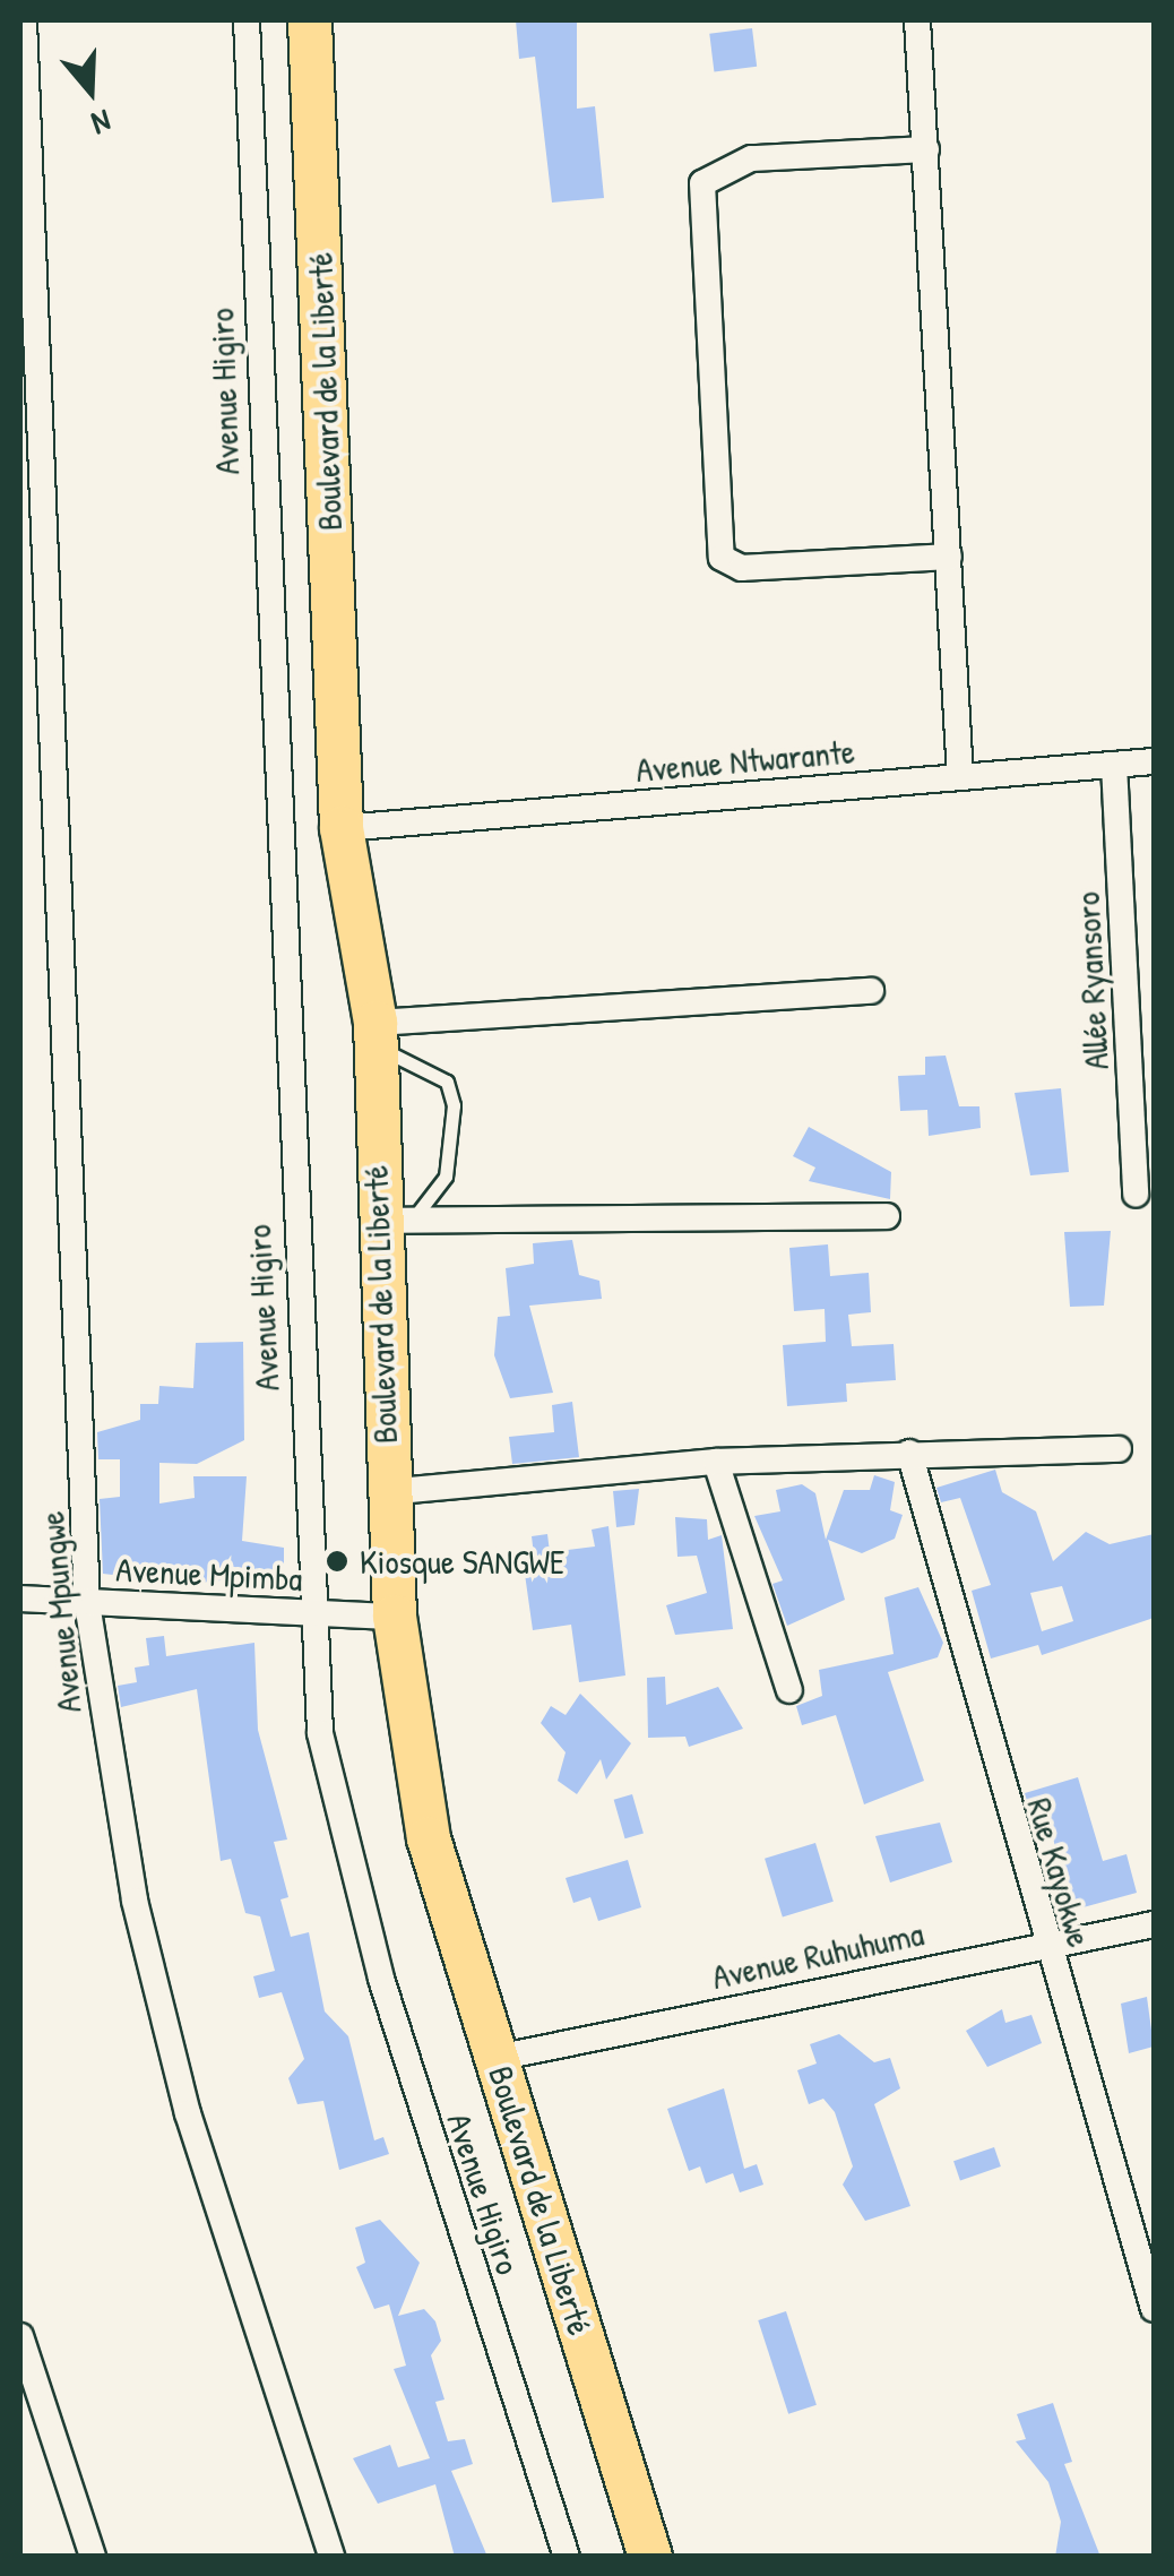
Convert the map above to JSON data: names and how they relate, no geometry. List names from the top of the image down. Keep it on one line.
{"streets":{"highway":["Boulevard de la Liberté"],"street":["Avenue Higiro","Avenue Ntwarante","Allée Ryansoro","Avenue Mpimba","Avenue Mpungwe","Rue Kayokwe","Avenue Ruhuhuma"]},"crossings":[["Avenue Higiro","Avenue Mpimba"],["Boulevard de la Liberté","Avenue Ntwarante"],["Boulevard de la Liberté","Avenue Mpimba"],["Boulevard de la Liberté","Avenue Ruhuhuma"],["Avenue Ntwarante","Allée Ryansoro"],["Avenue Mpimba","Avenue Mpungwe"],["Rue Kayokwe","Avenue Ruhuhuma"]],"places":["Kiosque SANGWE"],"north":"bottom"}
